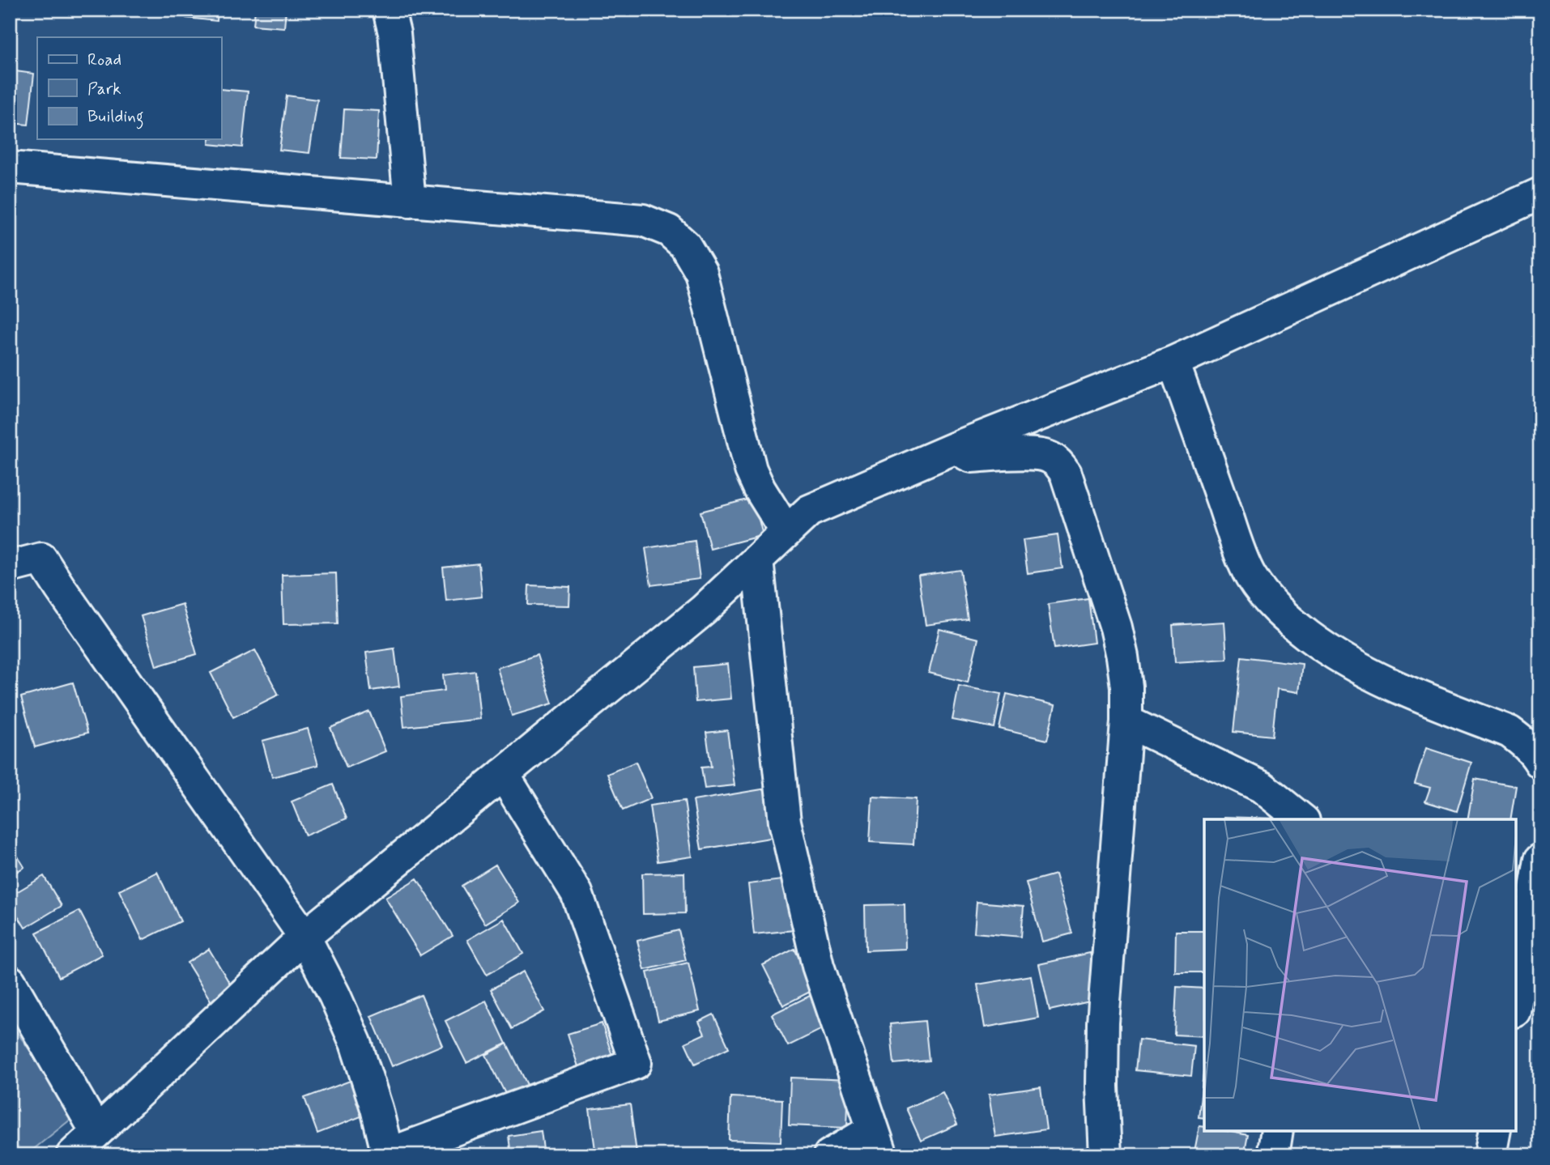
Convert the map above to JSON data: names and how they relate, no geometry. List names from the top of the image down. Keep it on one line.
{"legend":["Road","Park","Building"]}
